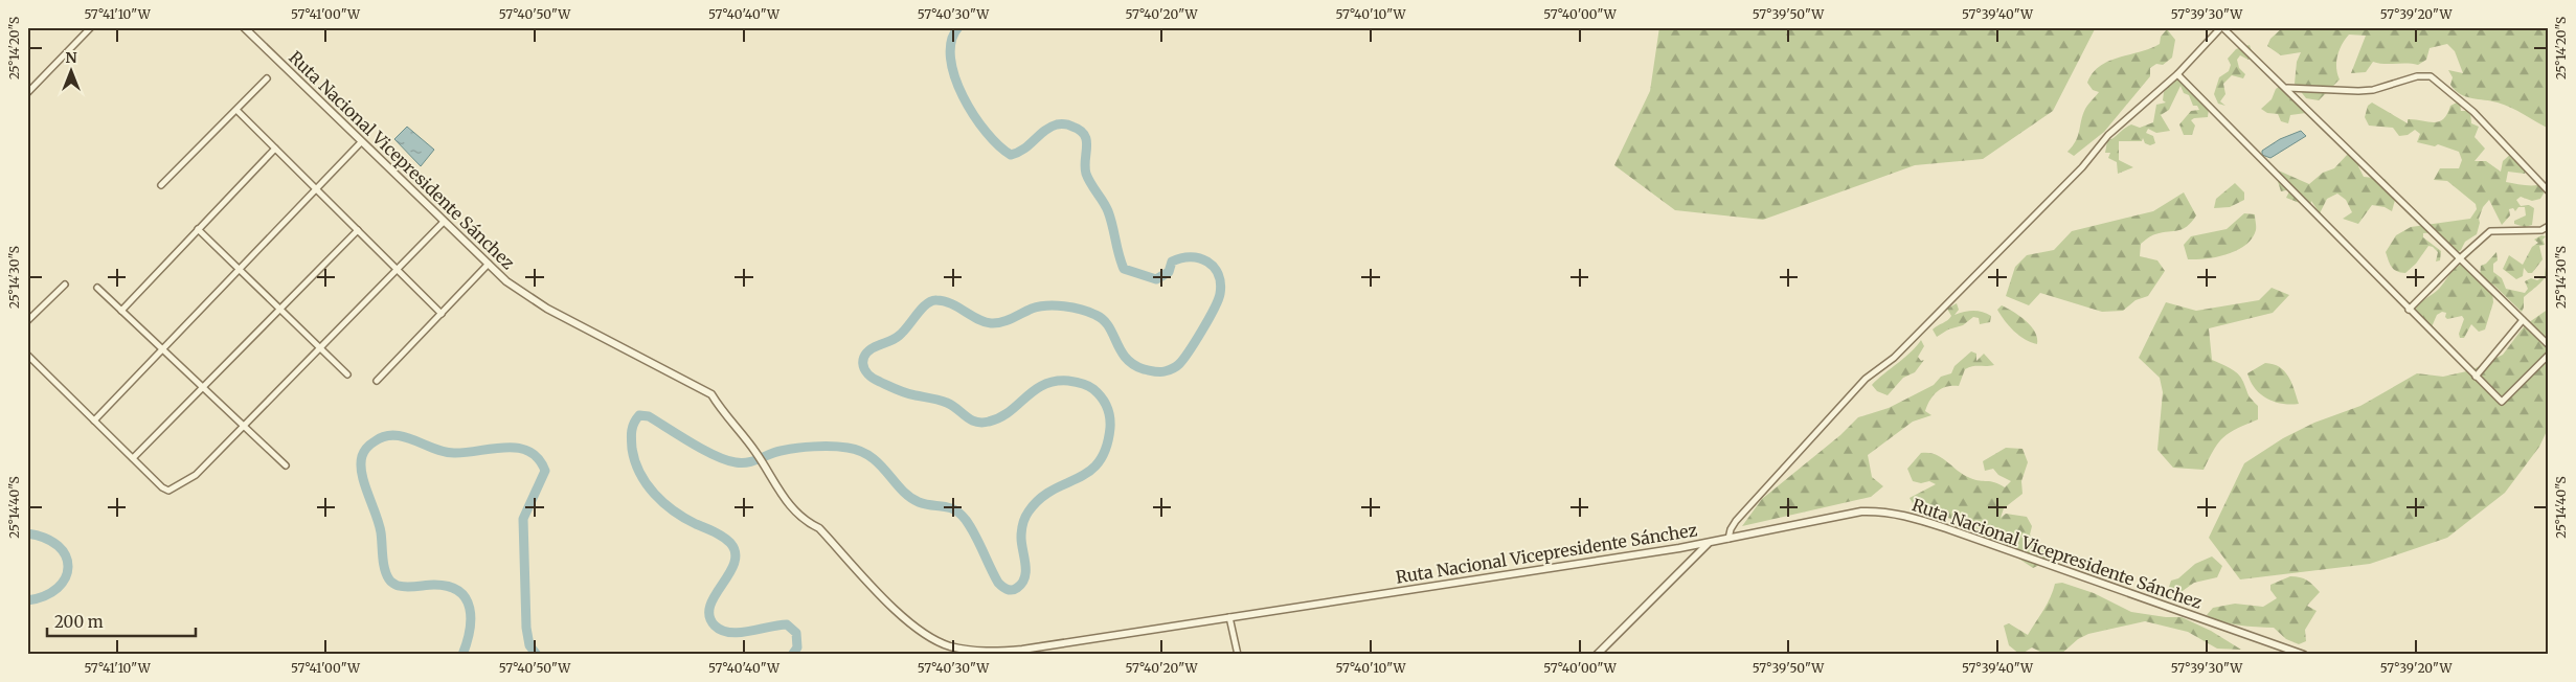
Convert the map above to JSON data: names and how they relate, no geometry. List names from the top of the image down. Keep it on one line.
{"streets":{"street":["Ruta Nacional Vicepresidente Sánchez"]},"scale_bar":"200 m","north":"top","coordinates":["57°41'10\"W","57°41'00\"W","57°40'50\"W","57°40'40\"W","57°40'30\"W","57°40'20\"W","57°40'10\"W","57°40'00\"W","57°39'50\"W","57°39'40\"W","57°39'30\"W","57°39'20\"W","25°14'20\"S","25°14'30\"S","25°14'40\"S"]}
